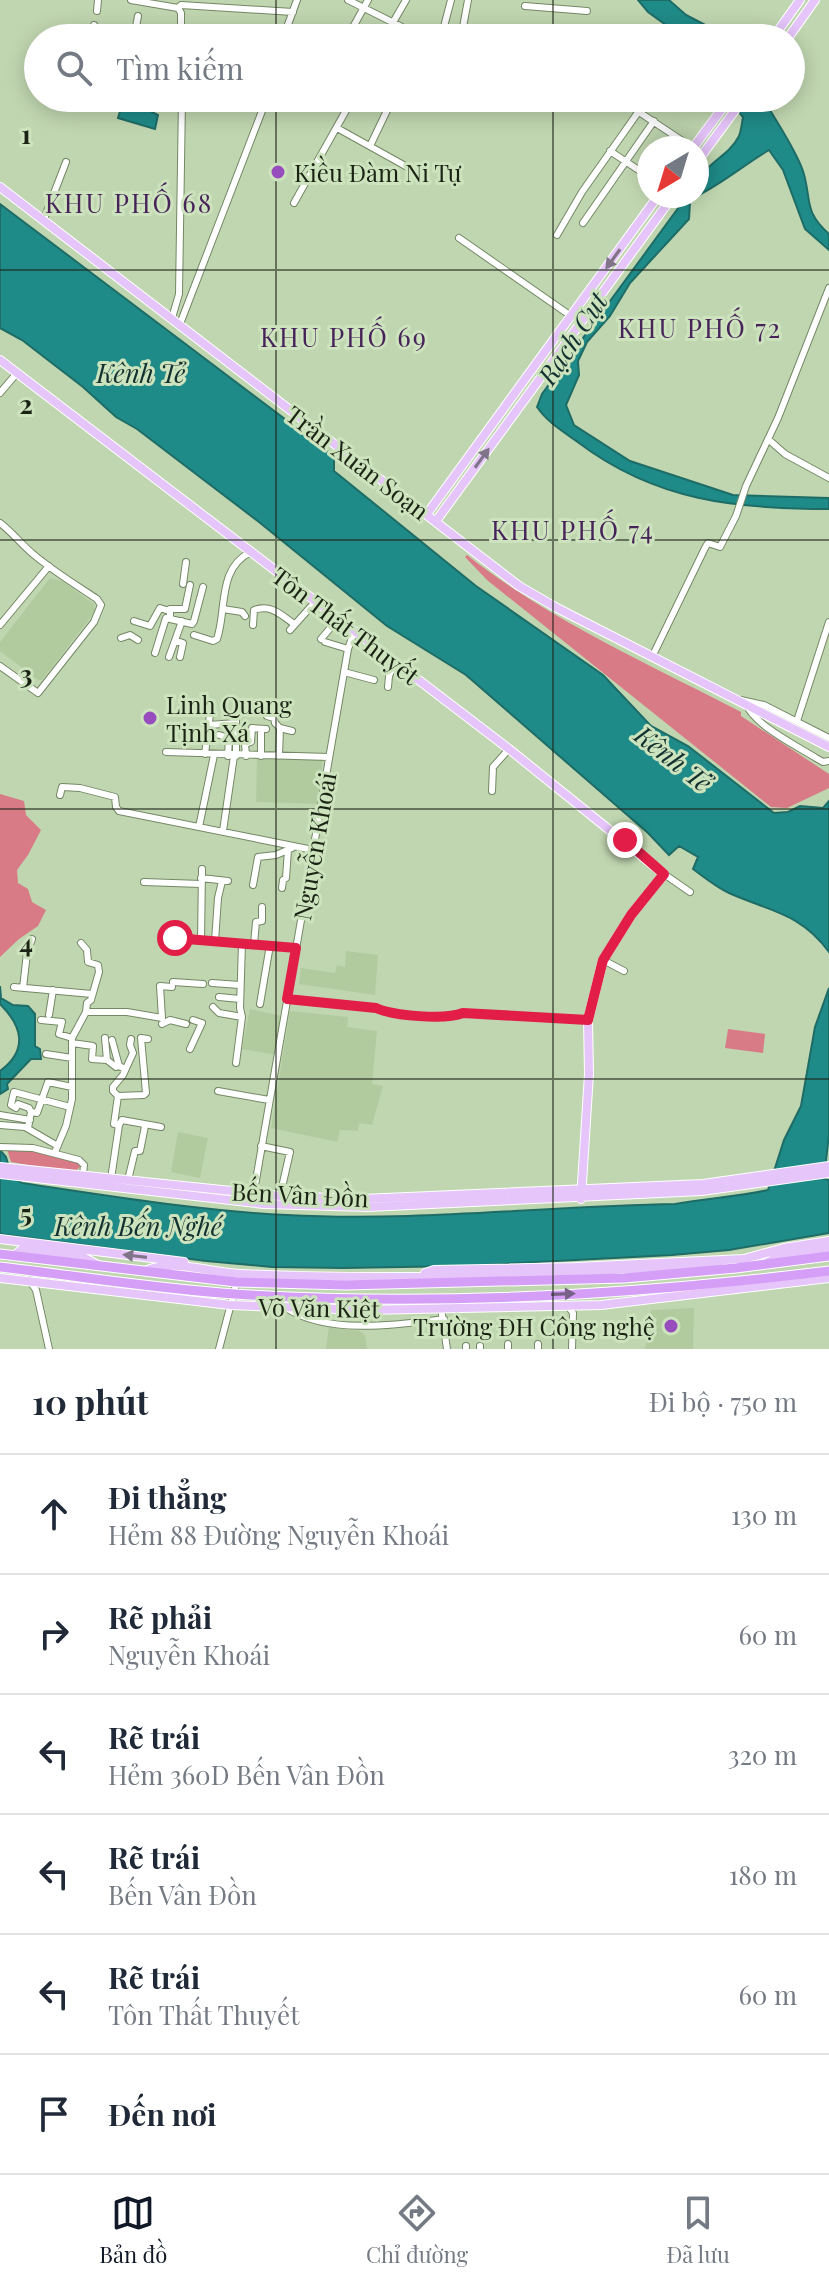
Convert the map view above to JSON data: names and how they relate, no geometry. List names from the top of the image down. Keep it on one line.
{"streets":{"highway":["Võ Văn Kiệt"],"main road":["Trần Xuân Soạn","Tôn Thất Thuyết","Bến Vân Đồn"],"street":["Nguyễn Khoái"]},"crossings":[["Tôn Thất Thuyết","Nguyễn Khoái"],["Nguyễn Khoái","Bến Vân Đồn"]],"districts":["KHU PHỐ 68","KHU PHỐ 72","KHU PHỐ 69","KHU PHỐ 74"],"water":["Rạch Cụt","Kênh Tẻ","Kênh Bến Nghé"],"places":["Kiều Đàm Ni Tự","Linh Quang Tịnh Xá","Trường ĐH Công nghệ"],"north":"bottom left","page":{"search":"Tìm kiếm","heading":["10 phút","Đi bộ · 750 m"],"list":[["Đi thẳng","Hẻm 88 Đường Nguyễn Khoái","130 m"],["Rẽ phải","Nguyễn Khoái","60 m"],["Rẽ trái","Hẻm 360D Bến Vân Đồn","320 m"],["Rẽ trái","Bến Vân Đồn","180 m"],["Rẽ trái","Tôn Thất Thuyết","60 m"],"Đến nơi"],"nav":["Bản đồ","Chỉ đường","Đã lưu"]},"grid":{"rows":["1","2","3","4","5"]}}
